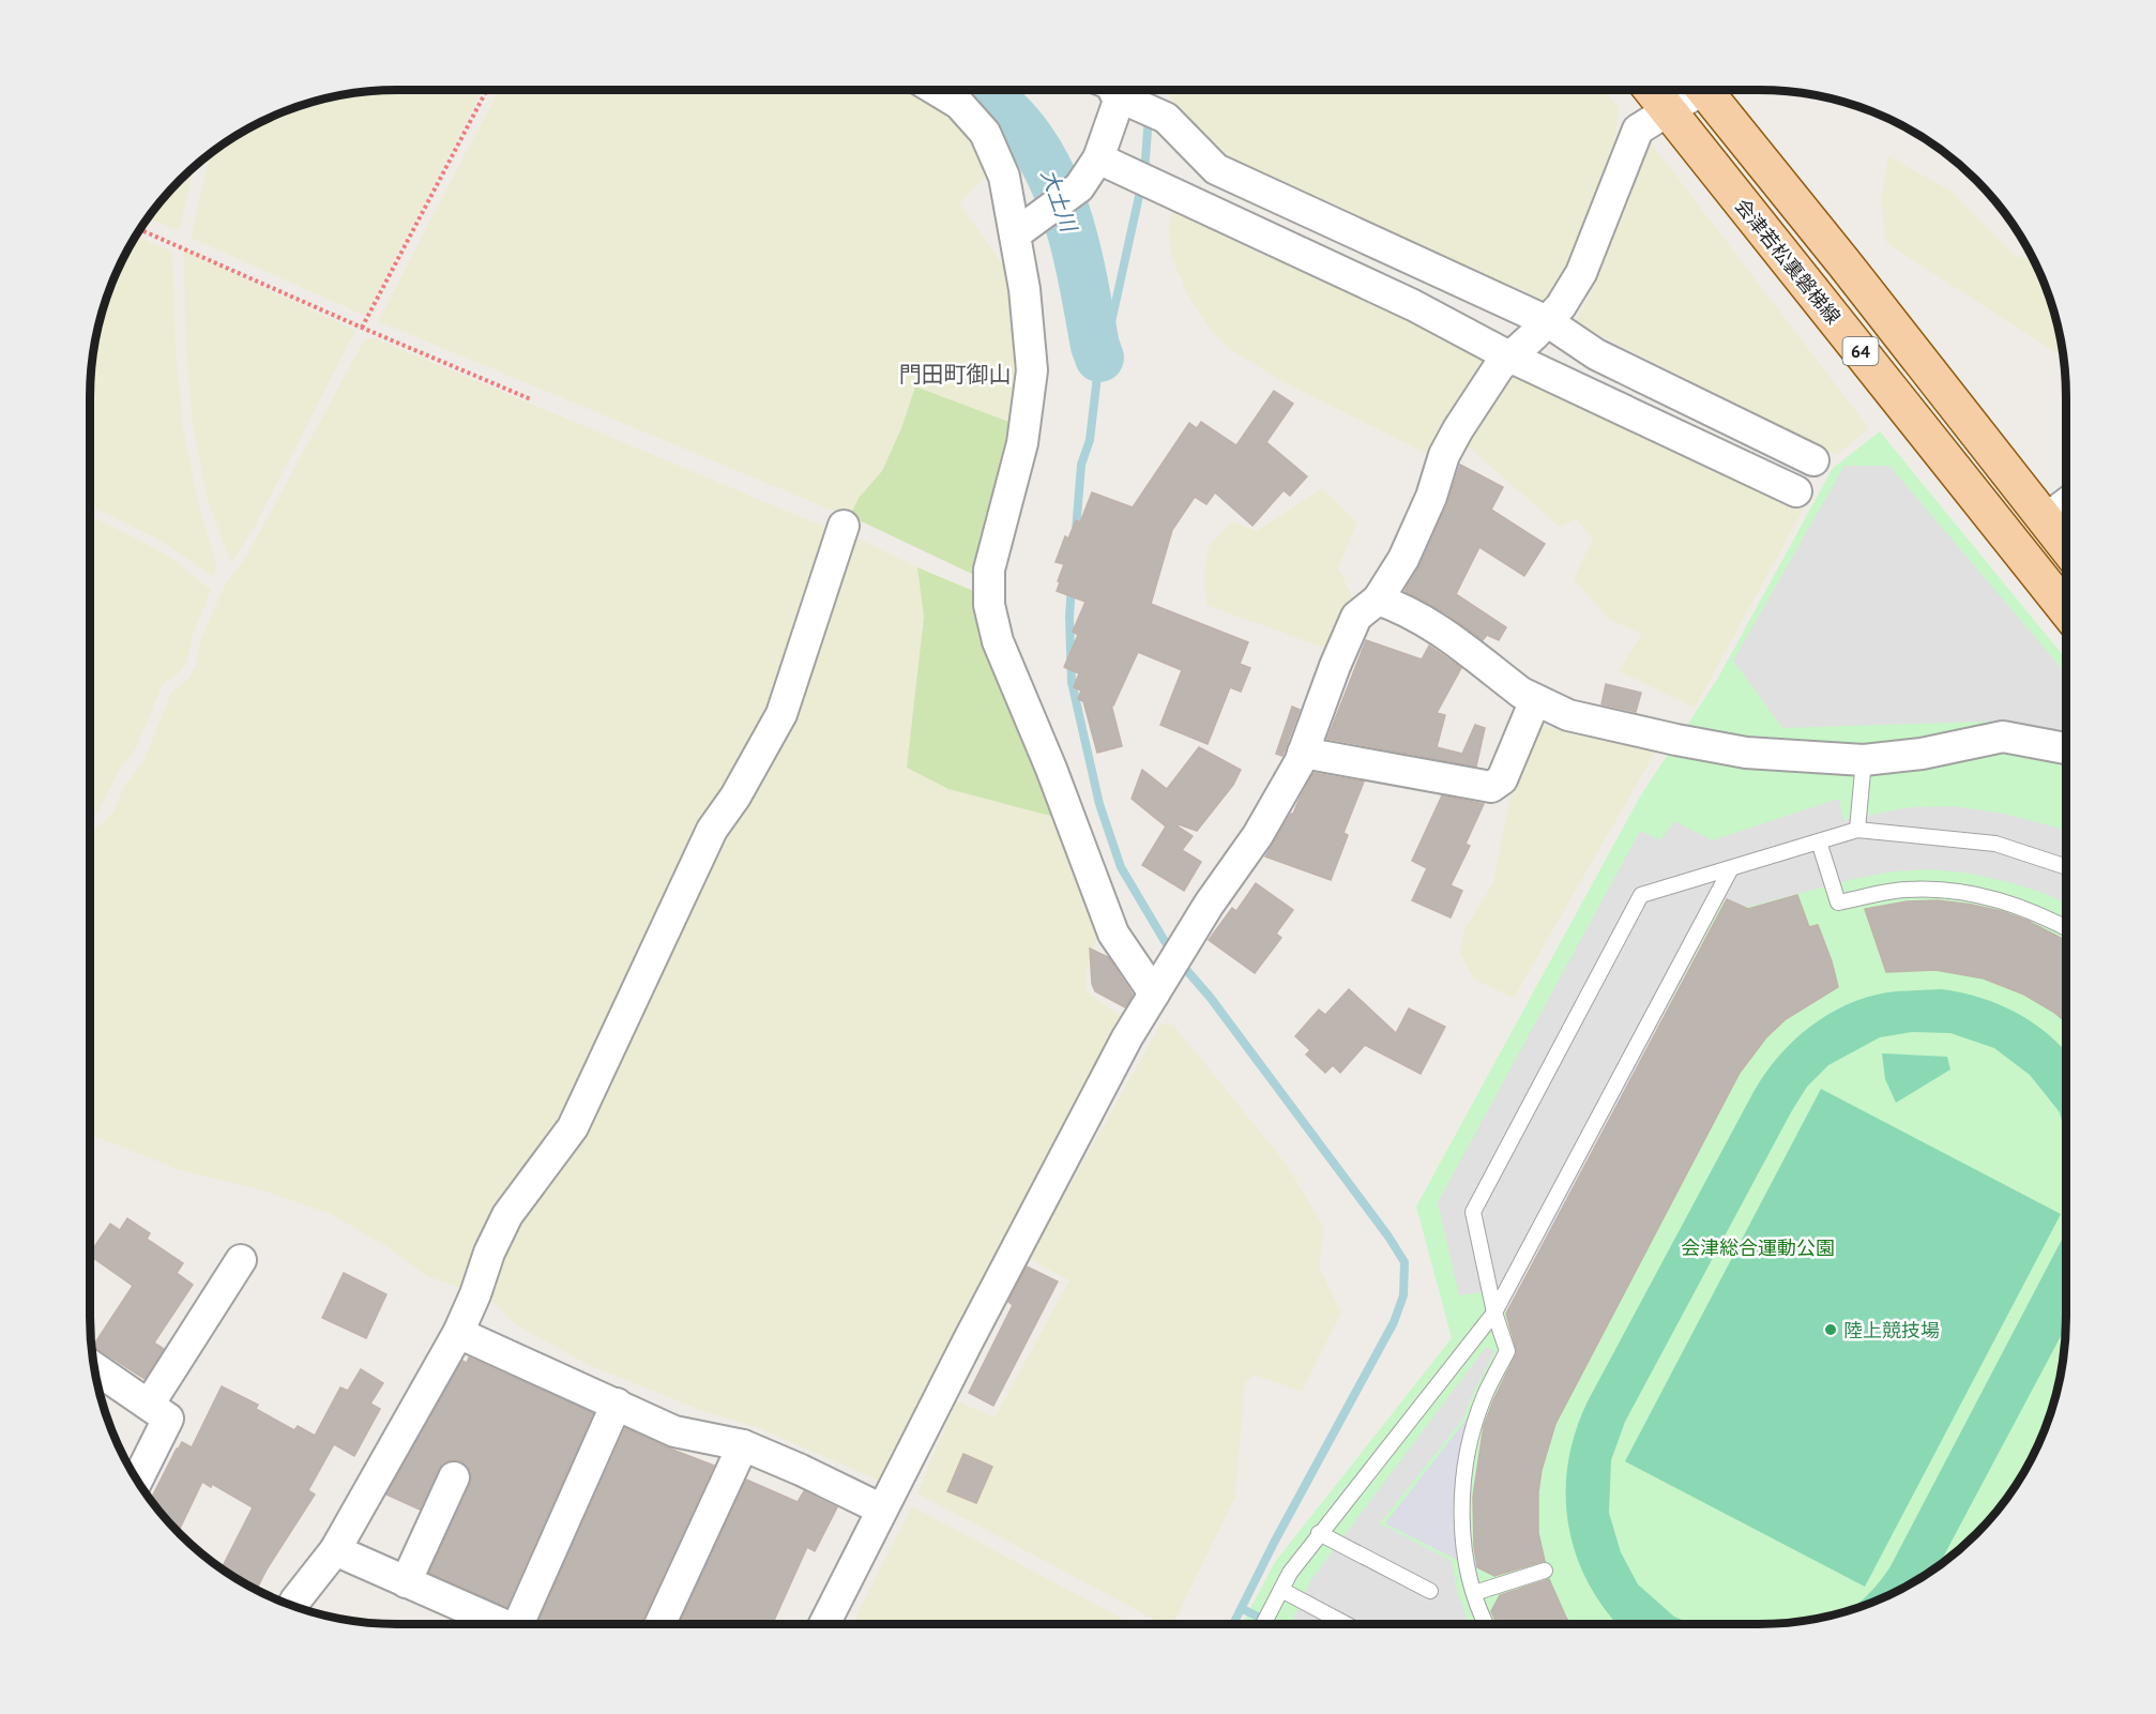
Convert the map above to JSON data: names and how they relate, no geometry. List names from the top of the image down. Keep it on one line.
{"streets":{"main road":["会津若松裏磐梯線","64"]},"districts":["門田町御山"],"water":["大土川"],"parks":["会津総合運動公園"],"places":["陸上競技場"]}
